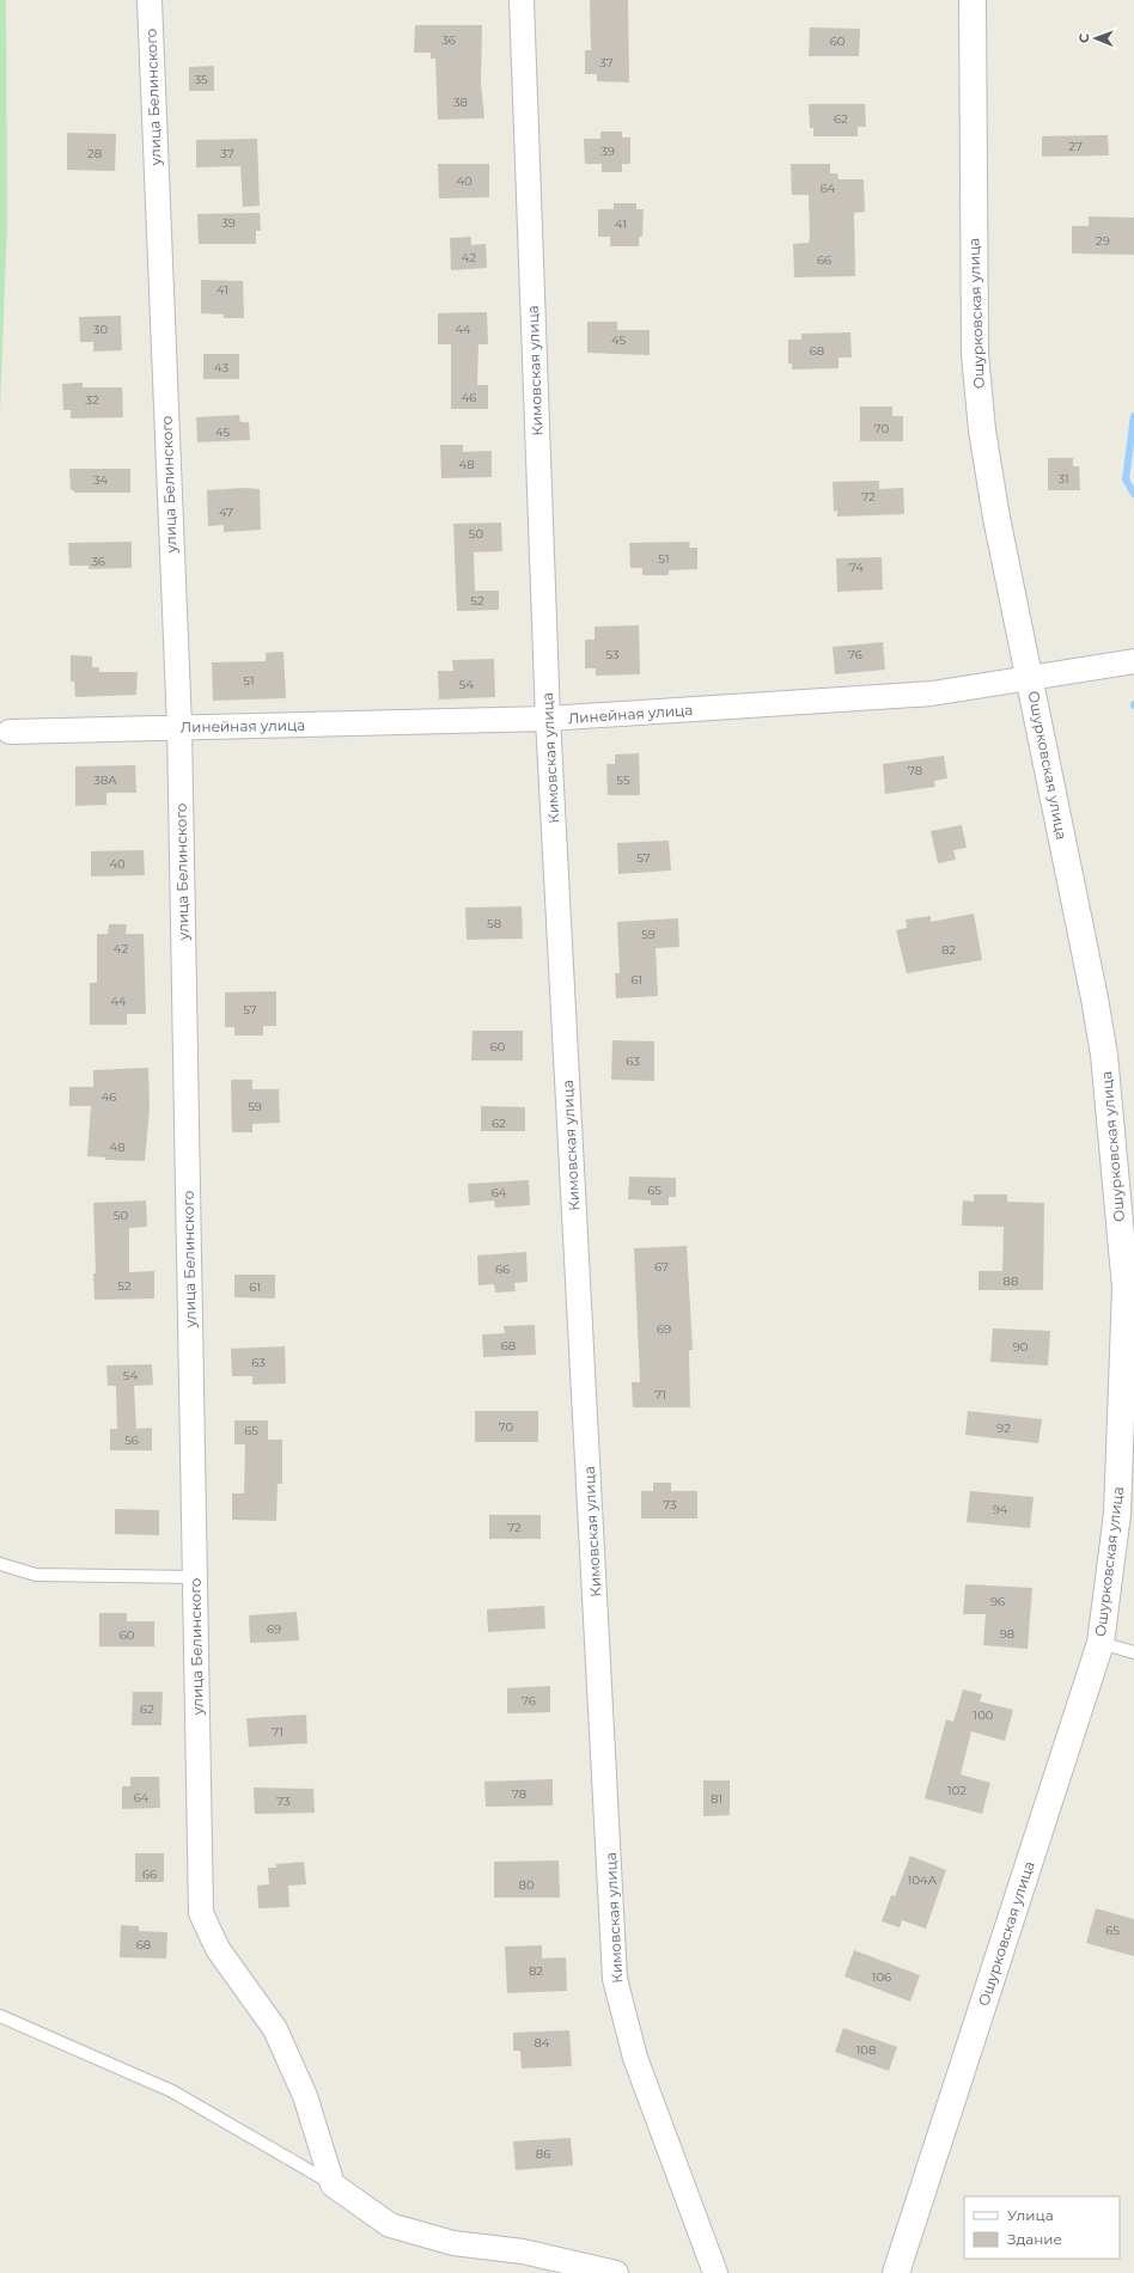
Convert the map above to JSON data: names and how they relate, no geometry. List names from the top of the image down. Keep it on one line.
{"streets":{"street":["улица Белинского","Ошурковская улица","Кимовская улица","Линейная улица"]},"crossings":[["улица Белинского","Линейная улица"],["Ошурковская улица","Линейная улица"],["Кимовская улица","Линейная улица"]],"house_numbers":["36","60","37","35","38","62","27","39","28","37","40","64","39","41","29","42","66","41","30","44","45","68","43","46","32","70","45","48","31","34","72","47","50","51","36","74","52","53","76","51","54","78","38А","55","57","40","58","59","42","82","61","44","57","60","63","46","59","62","48","65","64","50","67","66","88","52","61","69","68","90","63","54","71","70","92","65","56","73","94","72","96","69","98","60","76","62","100","71","102","78","64","81","73","66","104А","80","65","68","82","106","84","108","86"],"legend":["Улица","Здание"],"north":"left"}
